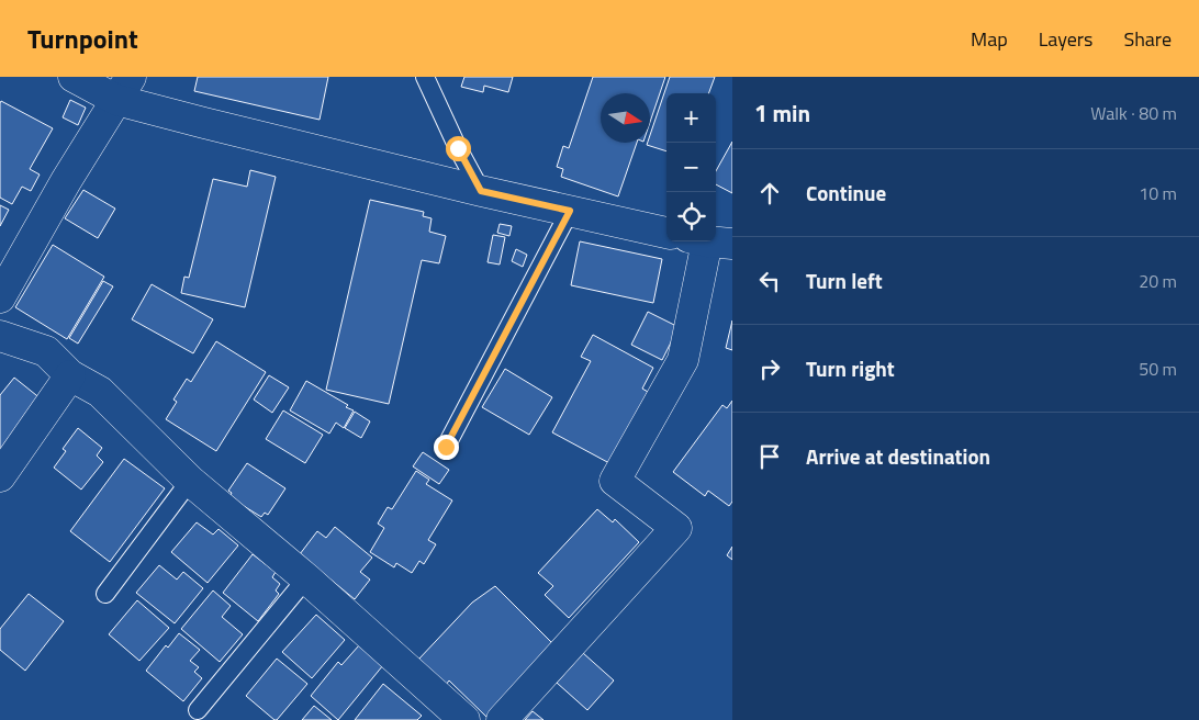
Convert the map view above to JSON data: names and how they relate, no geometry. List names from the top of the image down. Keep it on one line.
{"north":"right","page":{"header":"Turnpoint","nav":["Map","Layers","Share"],"heading":["1 min","Walk · 80 m"],"map_buttons":["+","−"],"list":[["Continue","10 m"],["Turn left","20 m"],["Turn right","50 m"],"Arrive at destination"]}}
